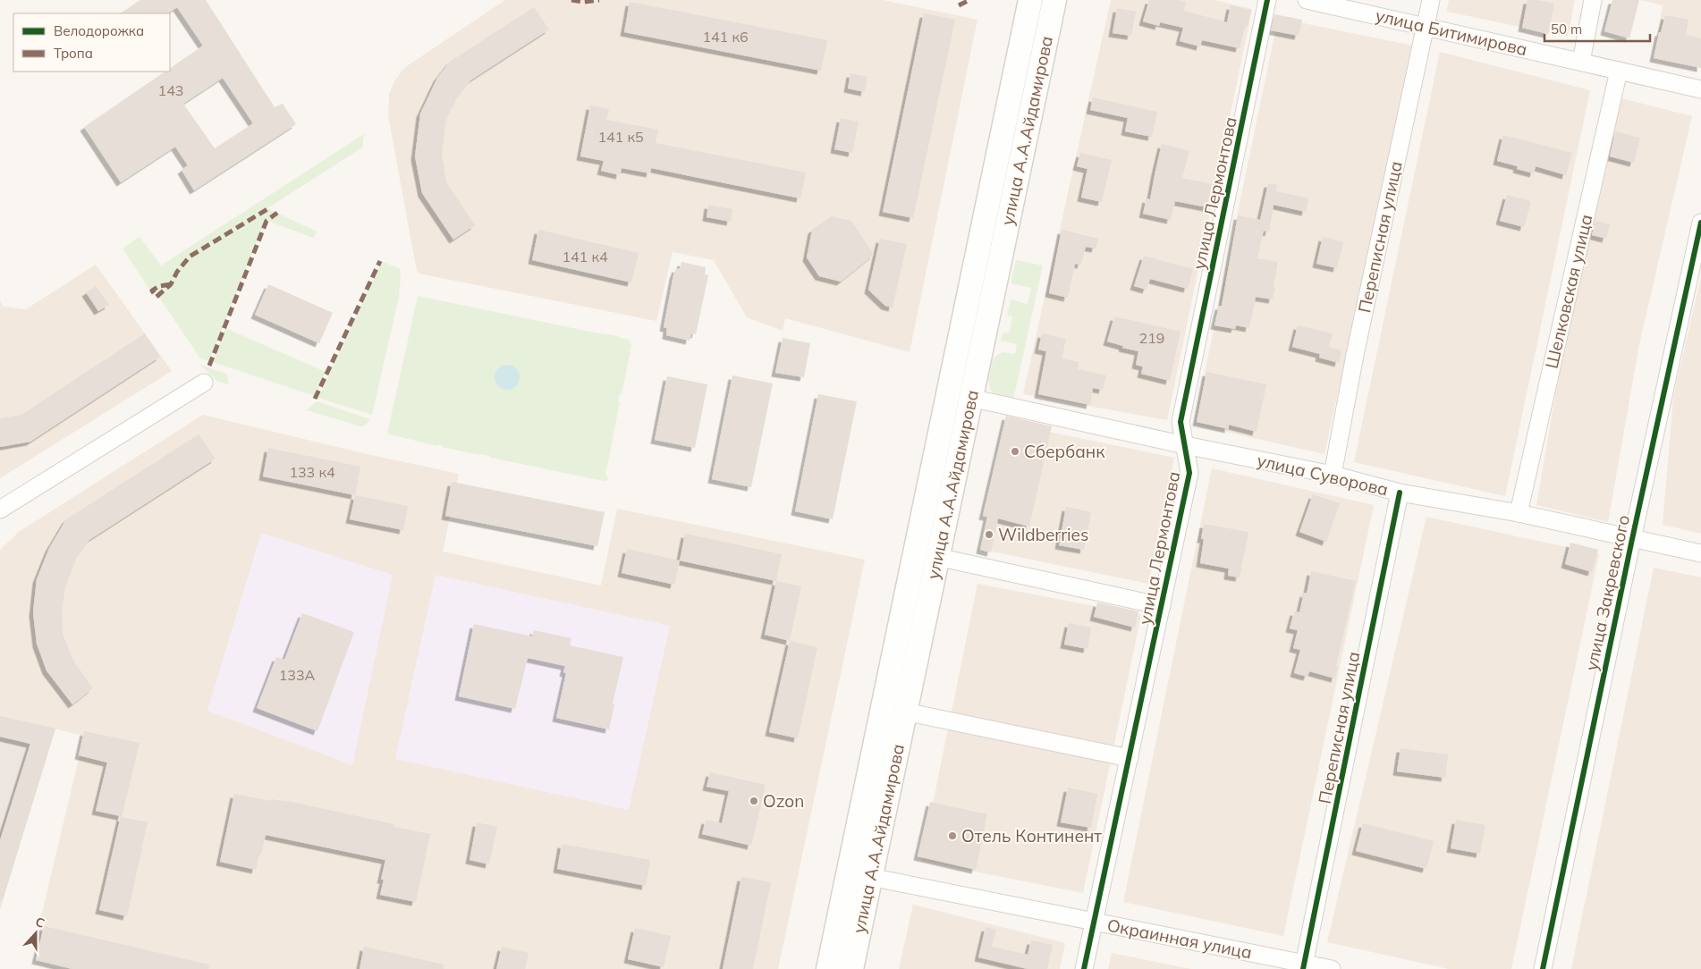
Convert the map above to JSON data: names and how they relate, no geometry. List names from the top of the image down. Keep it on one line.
{"streets":{"main road":["улица А.А.Айдамирова"],"street":["улица Битимирова","улица Лермонтова","Переписная улица","Шелковская улица","улица Суворова","улица Закревского","Окраинная улица"]},"crossings":[["улица Битимирова","Переписная улица"],["улица Битимирова","Шелковская улица"],["улица А.А.Айдамирова","улица Суворова"],["улица А.А.Айдамирова","Окраинная улица"],["улица Лермонтова","улица Суворова"],["улица Лермонтова","Окраинная улица"],["Переписная улица","улица Суворова"],["Переписная улица","Окраинная улица"],["Шелковская улица","улица Суворова"],["улица Суворова","улица Закревского"]],"places":["Сбербанк","Wildberries","Ozon","Отель Континент"],"house_numbers":["141 к6","143","141 к5","141 к4","219","133 к4","133А"],"legend":["Велодорожка","Тропа"],"scale_bar":"50 m","north":"top"}
